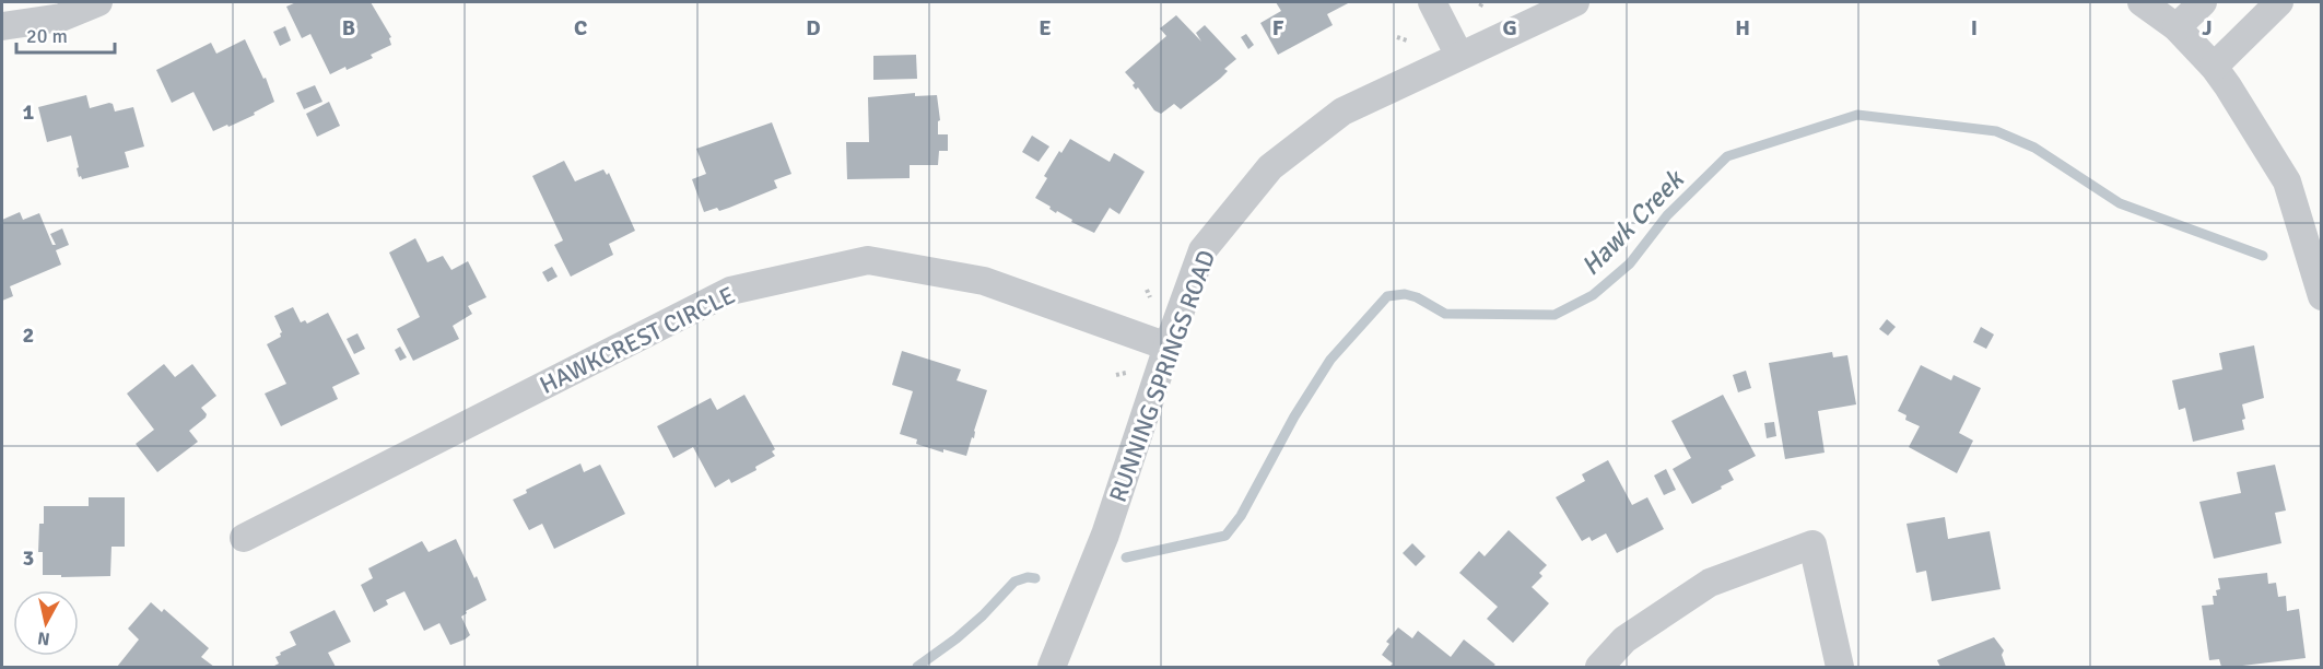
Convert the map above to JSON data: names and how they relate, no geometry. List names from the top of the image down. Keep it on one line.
{"streets":{"street":["HAWKCREST CIRCLE","RUNNING SPRINGS ROAD"]},"crossings":[["HAWKCREST CIRCLE","RUNNING SPRINGS ROAD"]],"water":["Hawk Creek"],"scale_bar":"20 m","north":"bottom","grid":{"columns":["B","C","D","E","F","G","H","I","J"],"rows":["1","2","3"]}}
